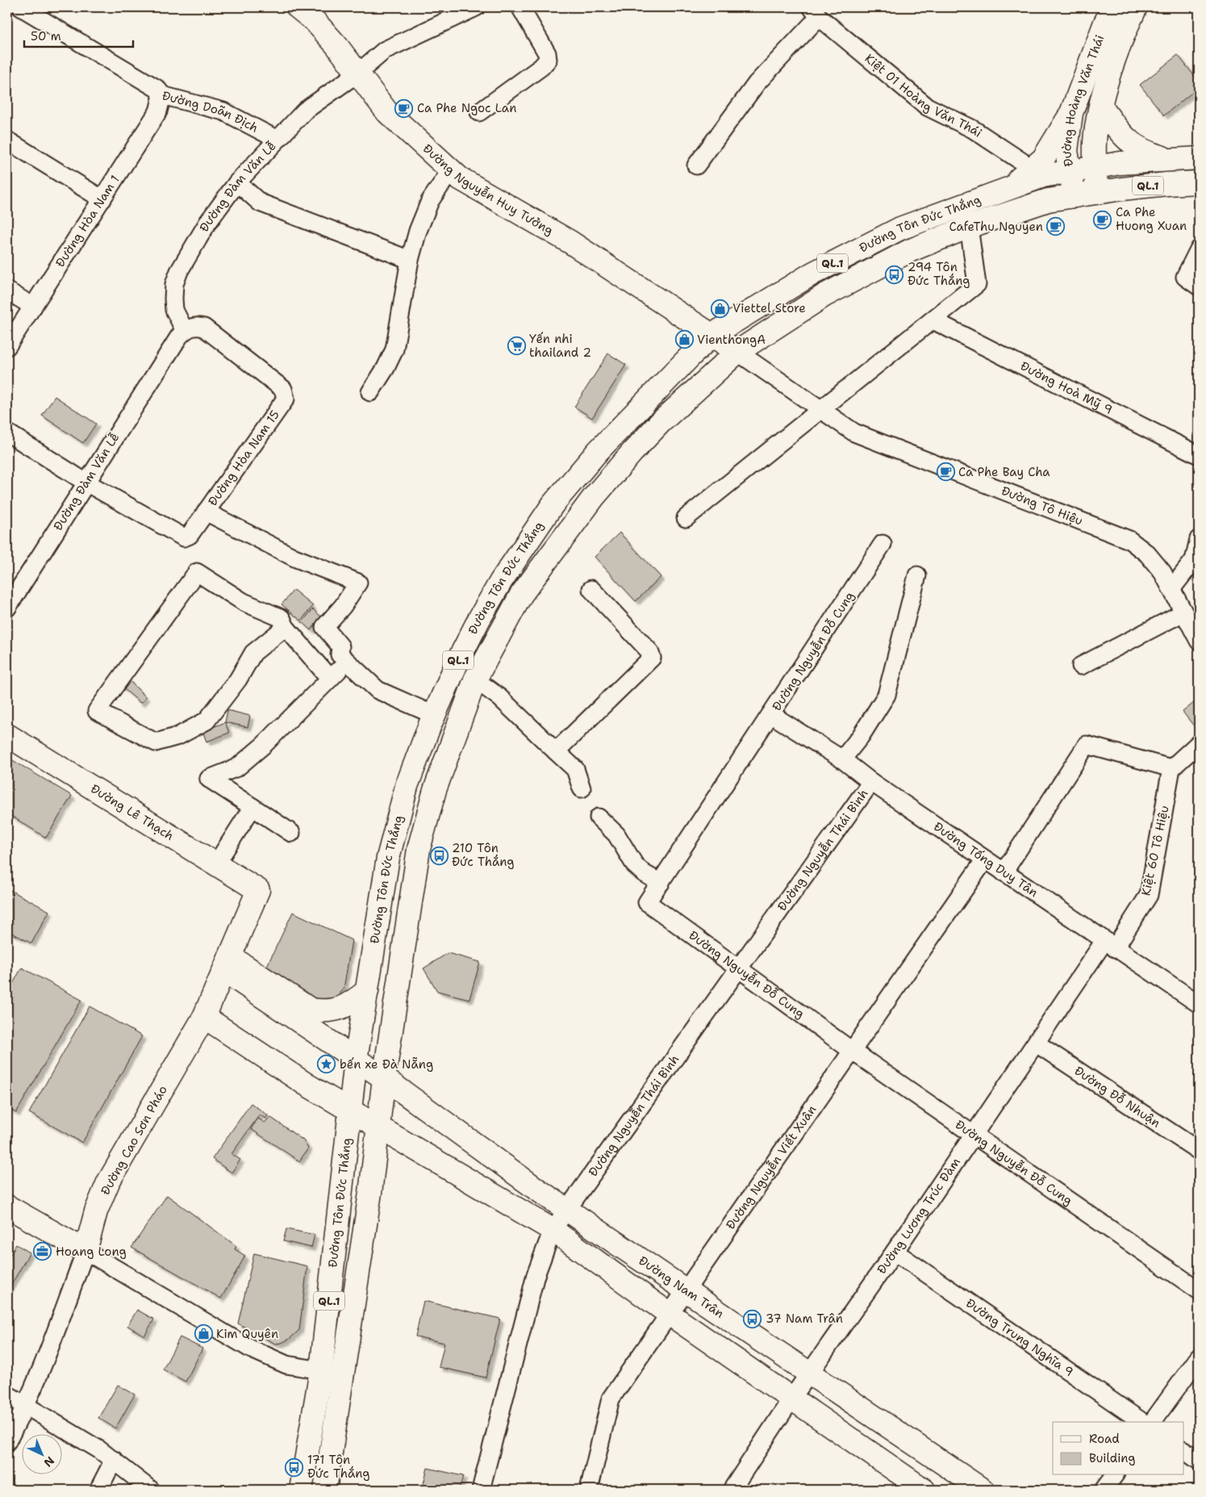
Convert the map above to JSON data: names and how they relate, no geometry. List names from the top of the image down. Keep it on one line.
{"streets":{"main road":["Đường Hoàng Văn Thái","QL.1","Đường Nguyễn Huy Tưởng","Đường Tôn Đức Thắng","Đường Lê Thạch","Đường Cao Sơn Pháo","Đường Nam Trân"],"street":["Kiệt 01 Hoàng Văn Thái","Đường Doãn Địch","Đường Đàm Văn Lễ","Đường Hòa Nam 1","Đường Hoà Mỹ 9","Đường Hòa Nam 15","Đường Tô Hiệu","Đường Nguyễn Đỗ Cung","Đường Nguyễn Thái Bình","Kiệt 60 Tô Hiệu","Đường Tống Duy Tân","Đường Đỗ Nhuận","Đường Nguyễn Viết Xuân","Đường Lương Trúc Đàm","Đường Trung Nghĩa 9"]},"crossings":[["Đường Hoàng Văn Thái","Đường Tôn Đức Thắng"],["Đường Doãn Địch","Đường Đàm Văn Lễ"],["Đường Doãn Địch","Đường Hòa Nam 1"],["Đường Đàm Văn Lễ","Đường Nguyễn Huy Tưởng"],["Đường Đàm Văn Lễ","Đường Hòa Nam 15"],["Đường Nguyễn Huy Tưởng","Đường Tôn Đức Thắng"],["Đường Nguyễn Huy Tưởng","Đường Tô Hiệu"],["Đường Tôn Đức Thắng","Đường Tô Hiệu"],["Đường Tôn Đức Thắng","Đường Nam Trân"],["Đường Nguyễn Đỗ Cung","Đường Nguyễn Thái Bình"],["Đường Nguyễn Đỗ Cung","Đường Tống Duy Tân"],["Đường Nguyễn Đỗ Cung","Đường Nguyễn Viết Xuân"],["Đường Nguyễn Đỗ Cung","Đường Lương Trúc Đàm"],["Đường Lê Thạch","Đường Cao Sơn Pháo"],["Đường Nguyễn Thái Bình","Đường Tống Duy Tân"],["Đường Nguyễn Thái Bình","Đường Nam Trân"],["Kiệt 60 Tô Hiệu","Đường Tống Duy Tân"],["Kiệt 60 Tô Hiệu","Đường Lương Trúc Đàm"],["Đường Tống Duy Tân","Đường Nguyễn Viết Xuân"],["Đường Tống Duy Tân","Đường Lương Trúc Đàm"],["Đường Đỗ Nhuận","Đường Lương Trúc Đàm"],["Đường Nguyễn Viết Xuân","Đường Nam Trân"],["Đường Lương Trúc Đàm","Đường Nam Trân"],["Đường Lương Trúc Đàm","Đường Trung Nghĩa 9"]],"places":{"cafe":["Ca Phe Ngoc Lan","Ca Phe Huong Xuan","CafeThu Nguyen","Ca Phe Bay Cha"],"bus stop":["294 Tôn Đức Thắng","210 Tôn Đức Thắng","37 Nam Trân","171 Tôn Đức Thắng"],"shop":["Viettel Store","VienthongA","Kim Quyên"],"supermarket":["Yến nhi thailand 2"],"place":["bến xe Đà Nẵng"],"office":["Hoang Long"]},"legend":["Road","Building"],"scale_bar":"50 m","north":"bottom right"}
